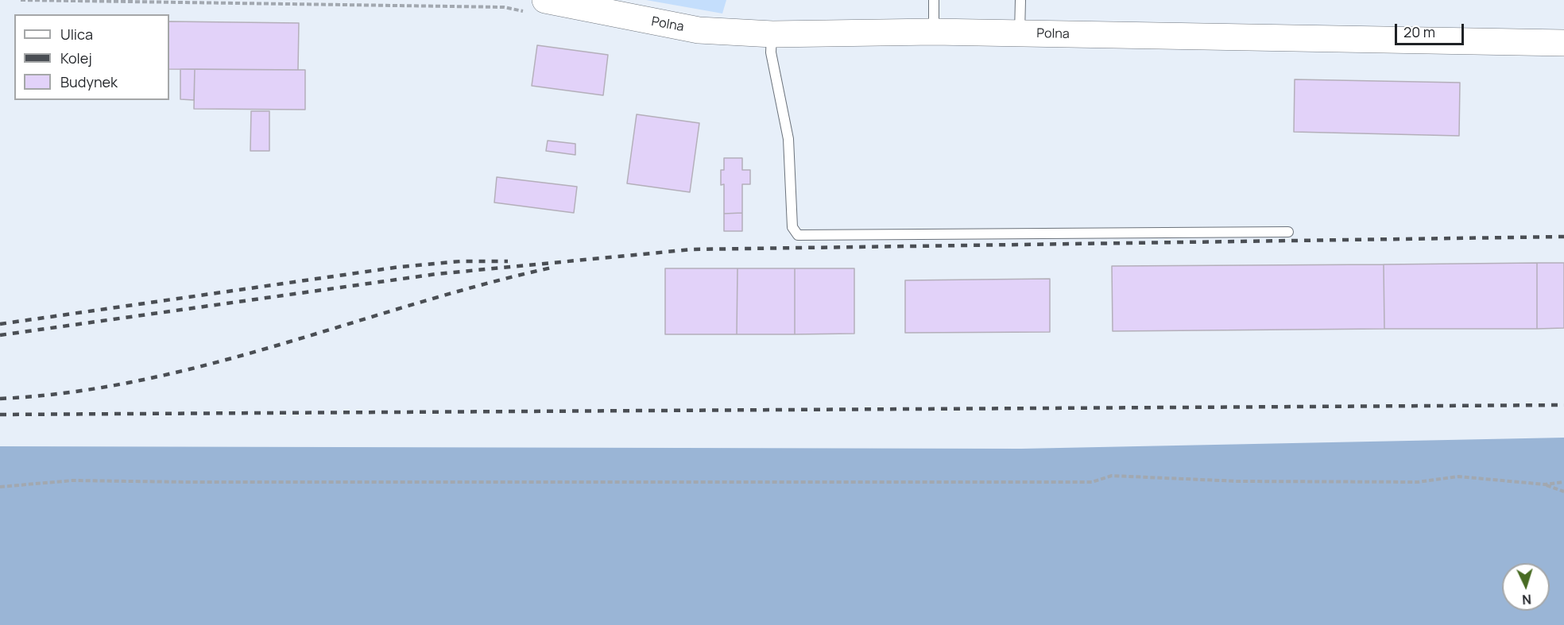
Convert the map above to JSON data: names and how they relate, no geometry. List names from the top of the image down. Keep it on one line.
{"streets":{"street":["Polna"]},"legend":["Ulica","Kolej","Budynek"],"scale_bar":"20 m","north":"bottom"}
